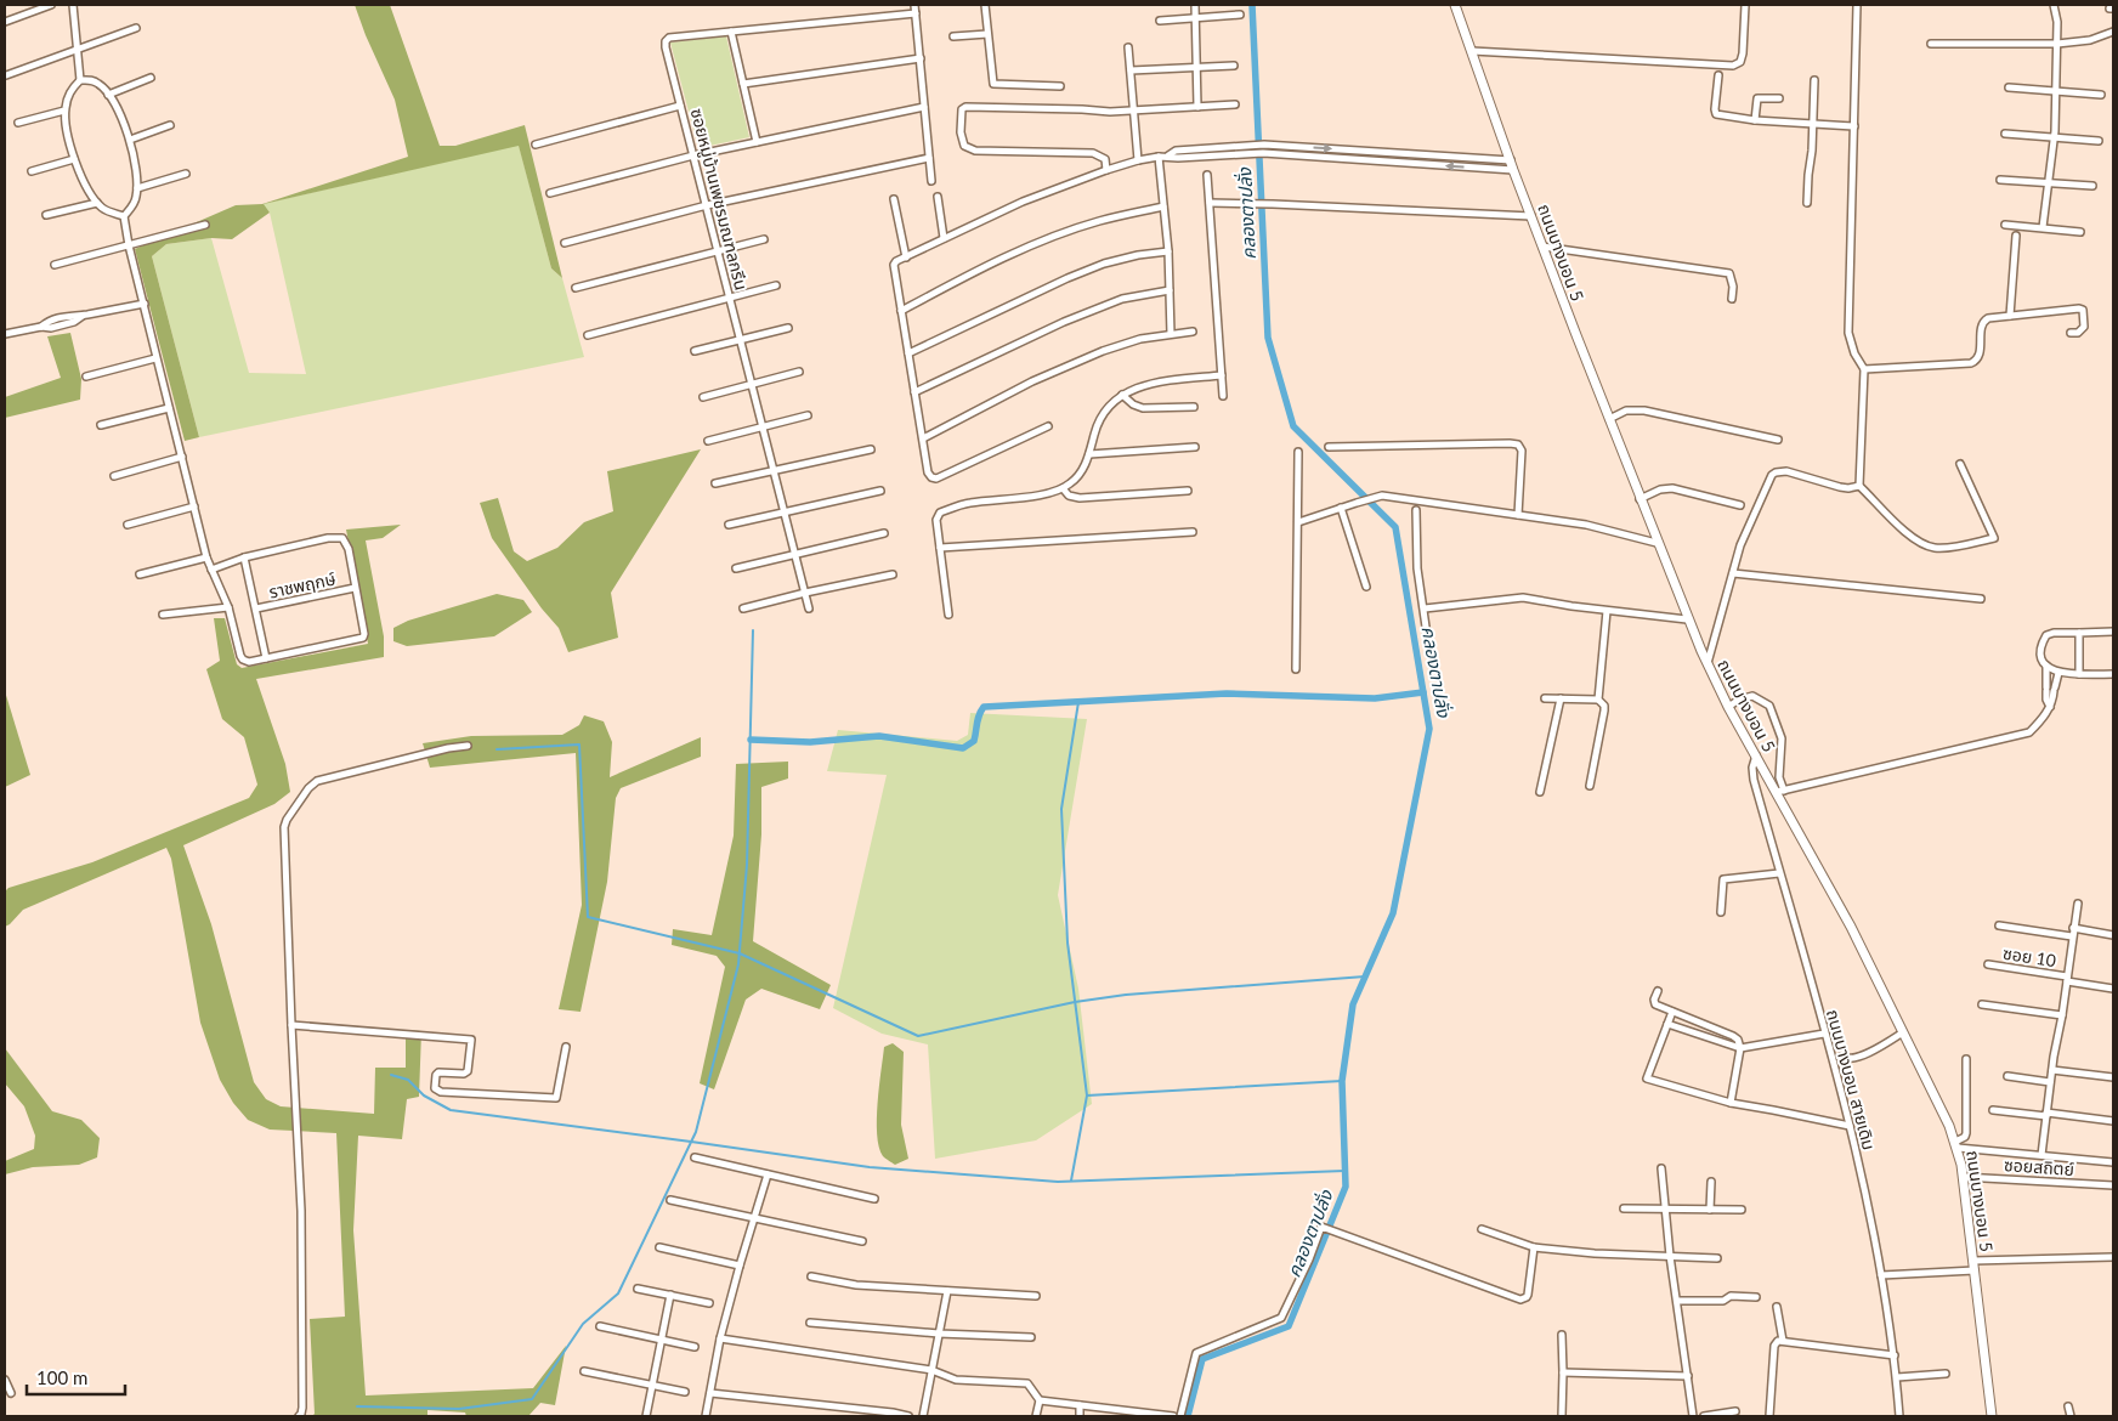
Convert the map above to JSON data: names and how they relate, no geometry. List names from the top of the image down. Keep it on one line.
{"streets":{"main road":["ถนนบางบอน 5"],"street":["ซอยหมู่บ้านเพชรมณฑลกรีน","ราชพฤกษ์","ซอย 10","ถนนบางบอน สายเดิม","ซอยสถิตย์"]},"crossings":[["ถนนบางบอน 5","ถนนบางบอน สายเดิม"],["ถนนบางบอน 5","ซอยสถิตย์"]],"water":["คลองตาปลั่ง"],"scale_bar":"100 m"}
